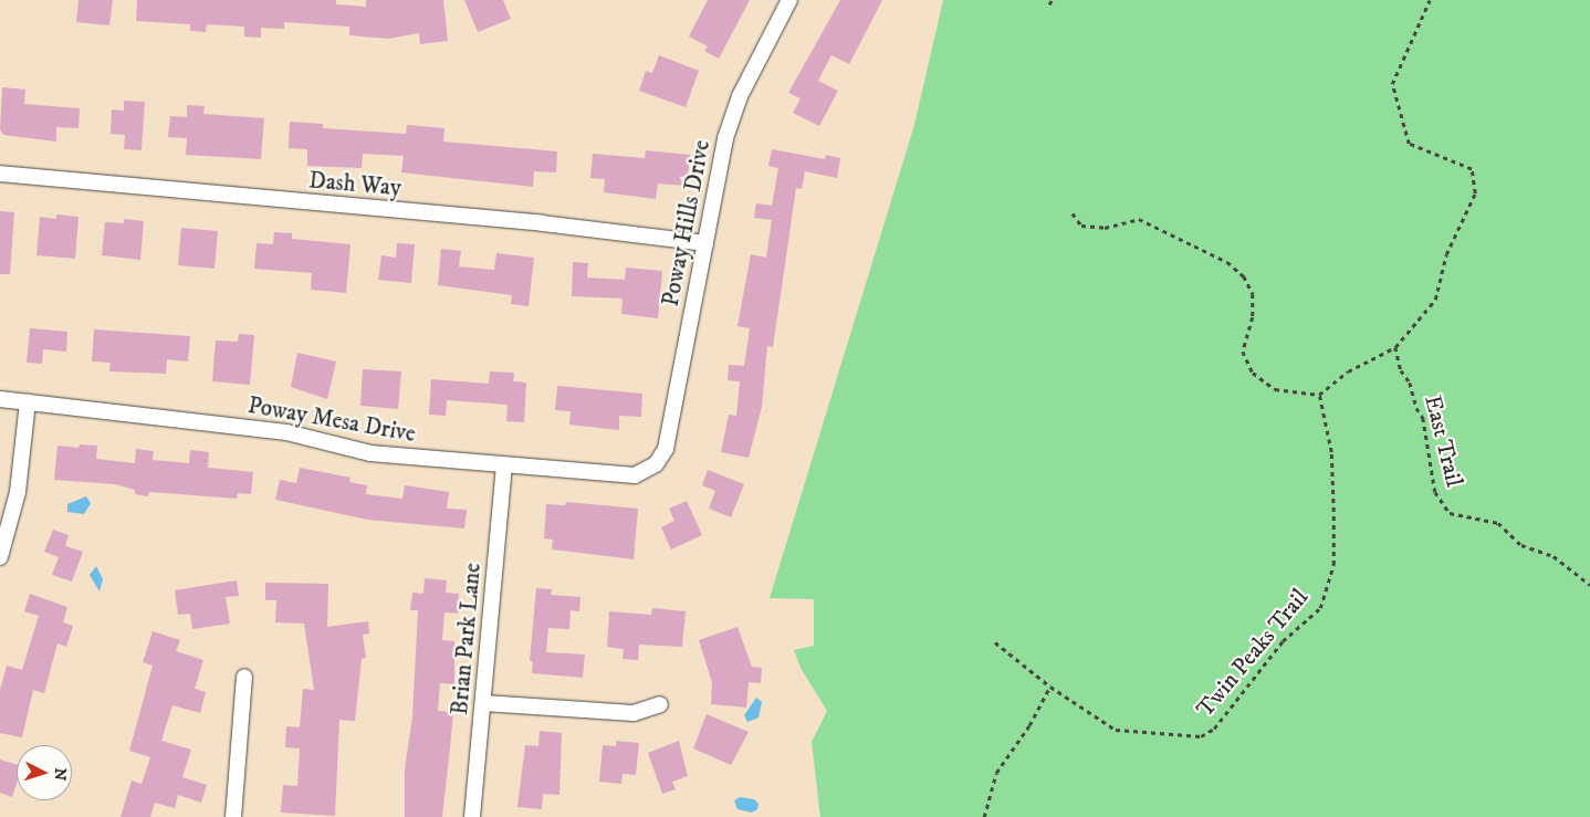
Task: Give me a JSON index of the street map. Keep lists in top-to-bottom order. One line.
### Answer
{"streets":{"street":["Dash Way","Poway Hills Drive","Poway Mesa Drive","Brian Park Lane"],"path":["East Trail","Twin Peaks Trail"]},"crossings":[["Dash Way","Poway Hills Drive"],["Poway Hills Drive","Poway Mesa Drive"],["Poway Mesa Drive","Brian Park Lane"]],"north":"right"}
